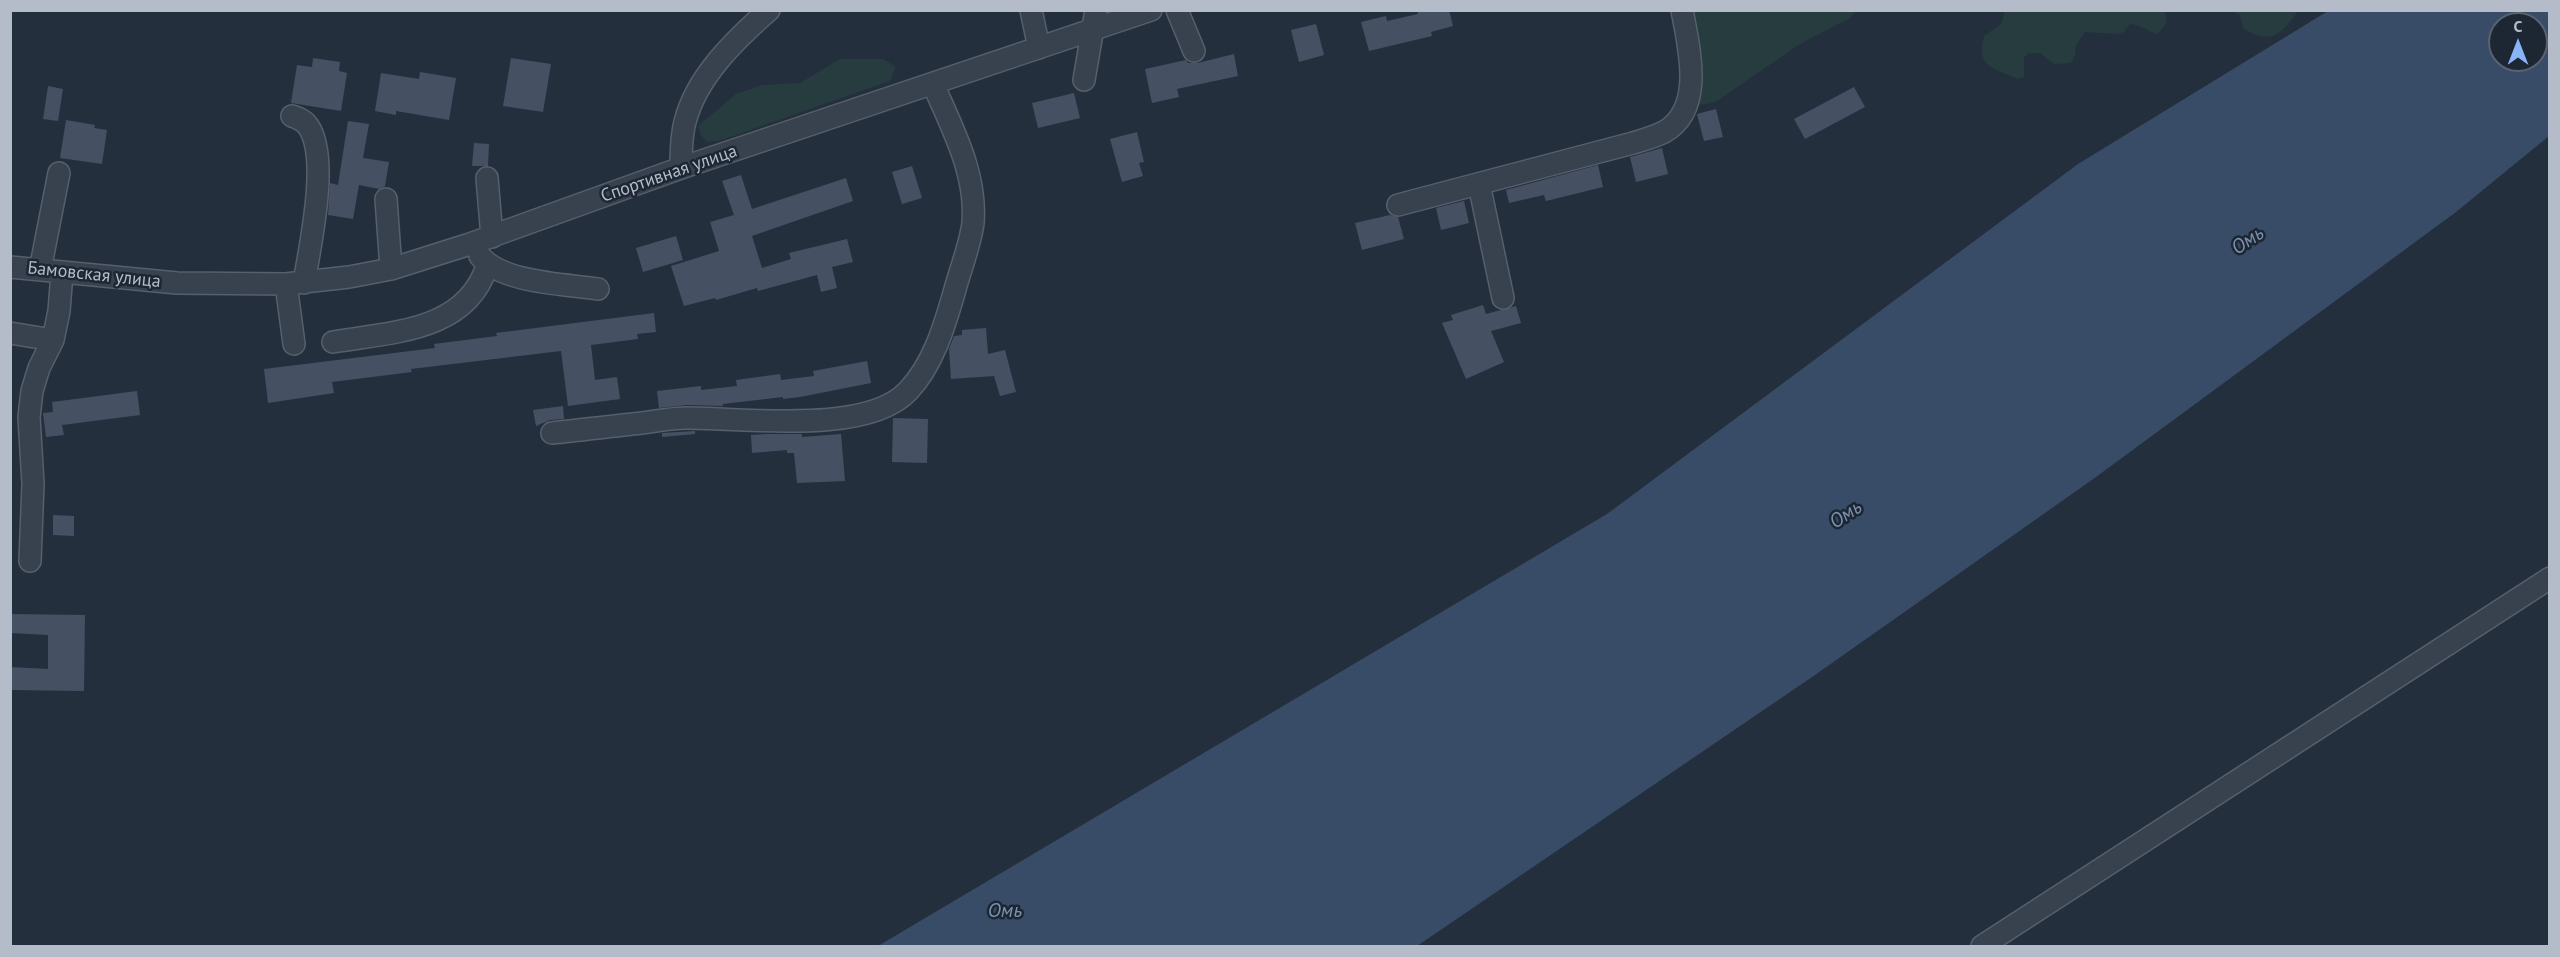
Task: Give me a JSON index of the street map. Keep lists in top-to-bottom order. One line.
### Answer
{"streets":{"street":["Спортивная улица","Бамовская улица"]},"crossings":[["Спортивная улица","Бамовская улица"]],"water":["Омь"],"north":"top"}
